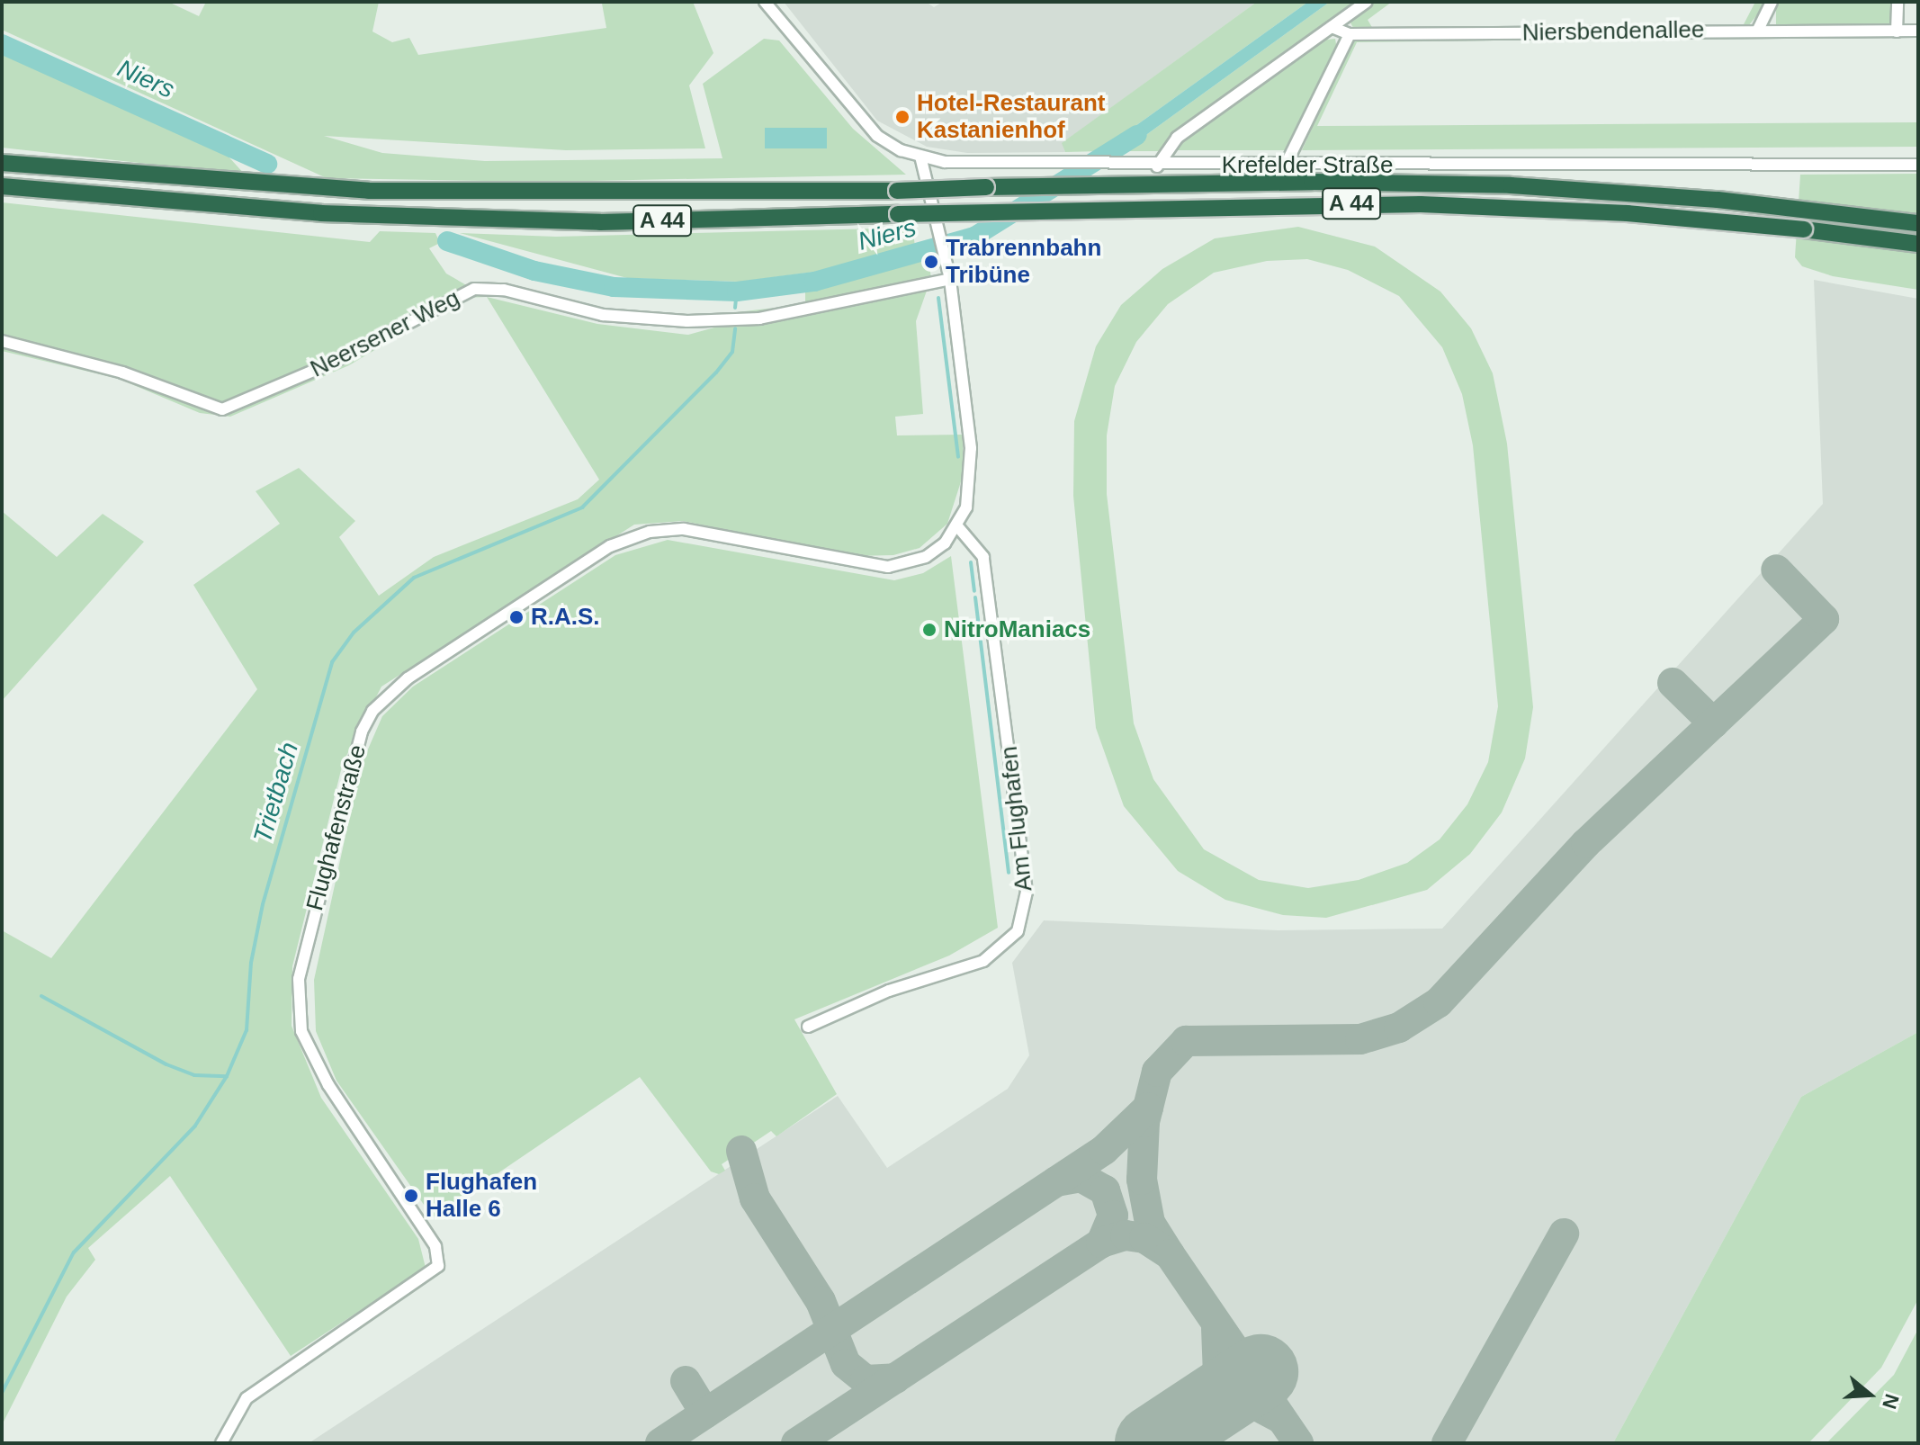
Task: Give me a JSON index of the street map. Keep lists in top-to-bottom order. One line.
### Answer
{"streets":{"highway":["A 44"],"street":["Niersbendenallee","Krefelder Straße","Neersener Weg","Am Flughafen","Flughafenstraße"]},"crossings":[["Am Flughafen","Flughafenstraße"]],"water":["Niers","Trietbach"],"places":["Hotel-Restaurant Kastanienhof","Trabrennbahn Tribüne","R.A.S.","NitroManiacs","Flughafen Halle 6"],"north":"right"}
